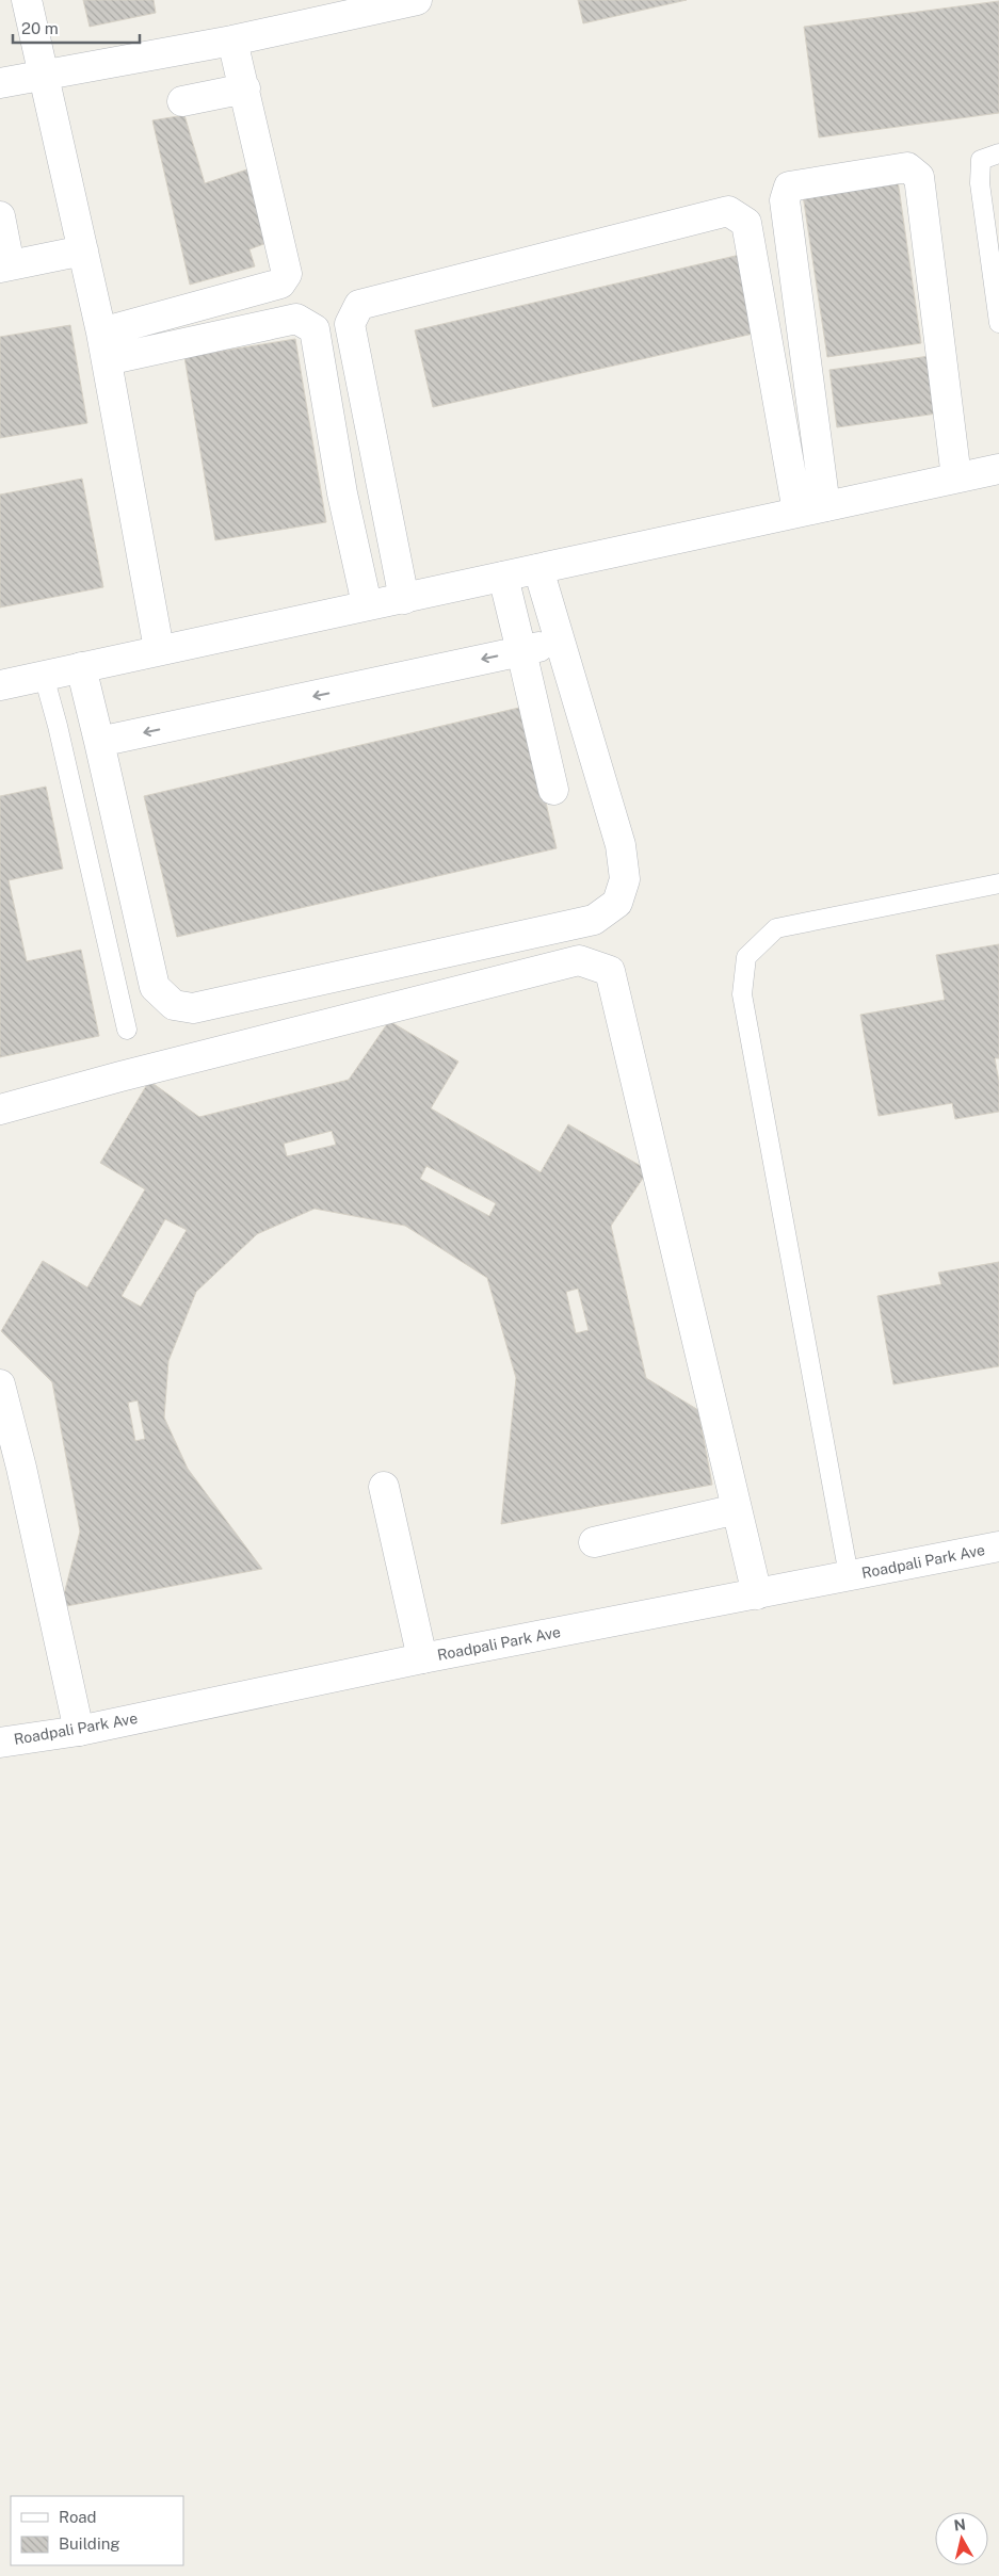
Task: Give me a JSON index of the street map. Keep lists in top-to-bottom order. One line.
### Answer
{"streets":{"street":["Roadpali Park Ave"]},"legend":["Road","Building"],"scale_bar":"20 m","north":"top"}
